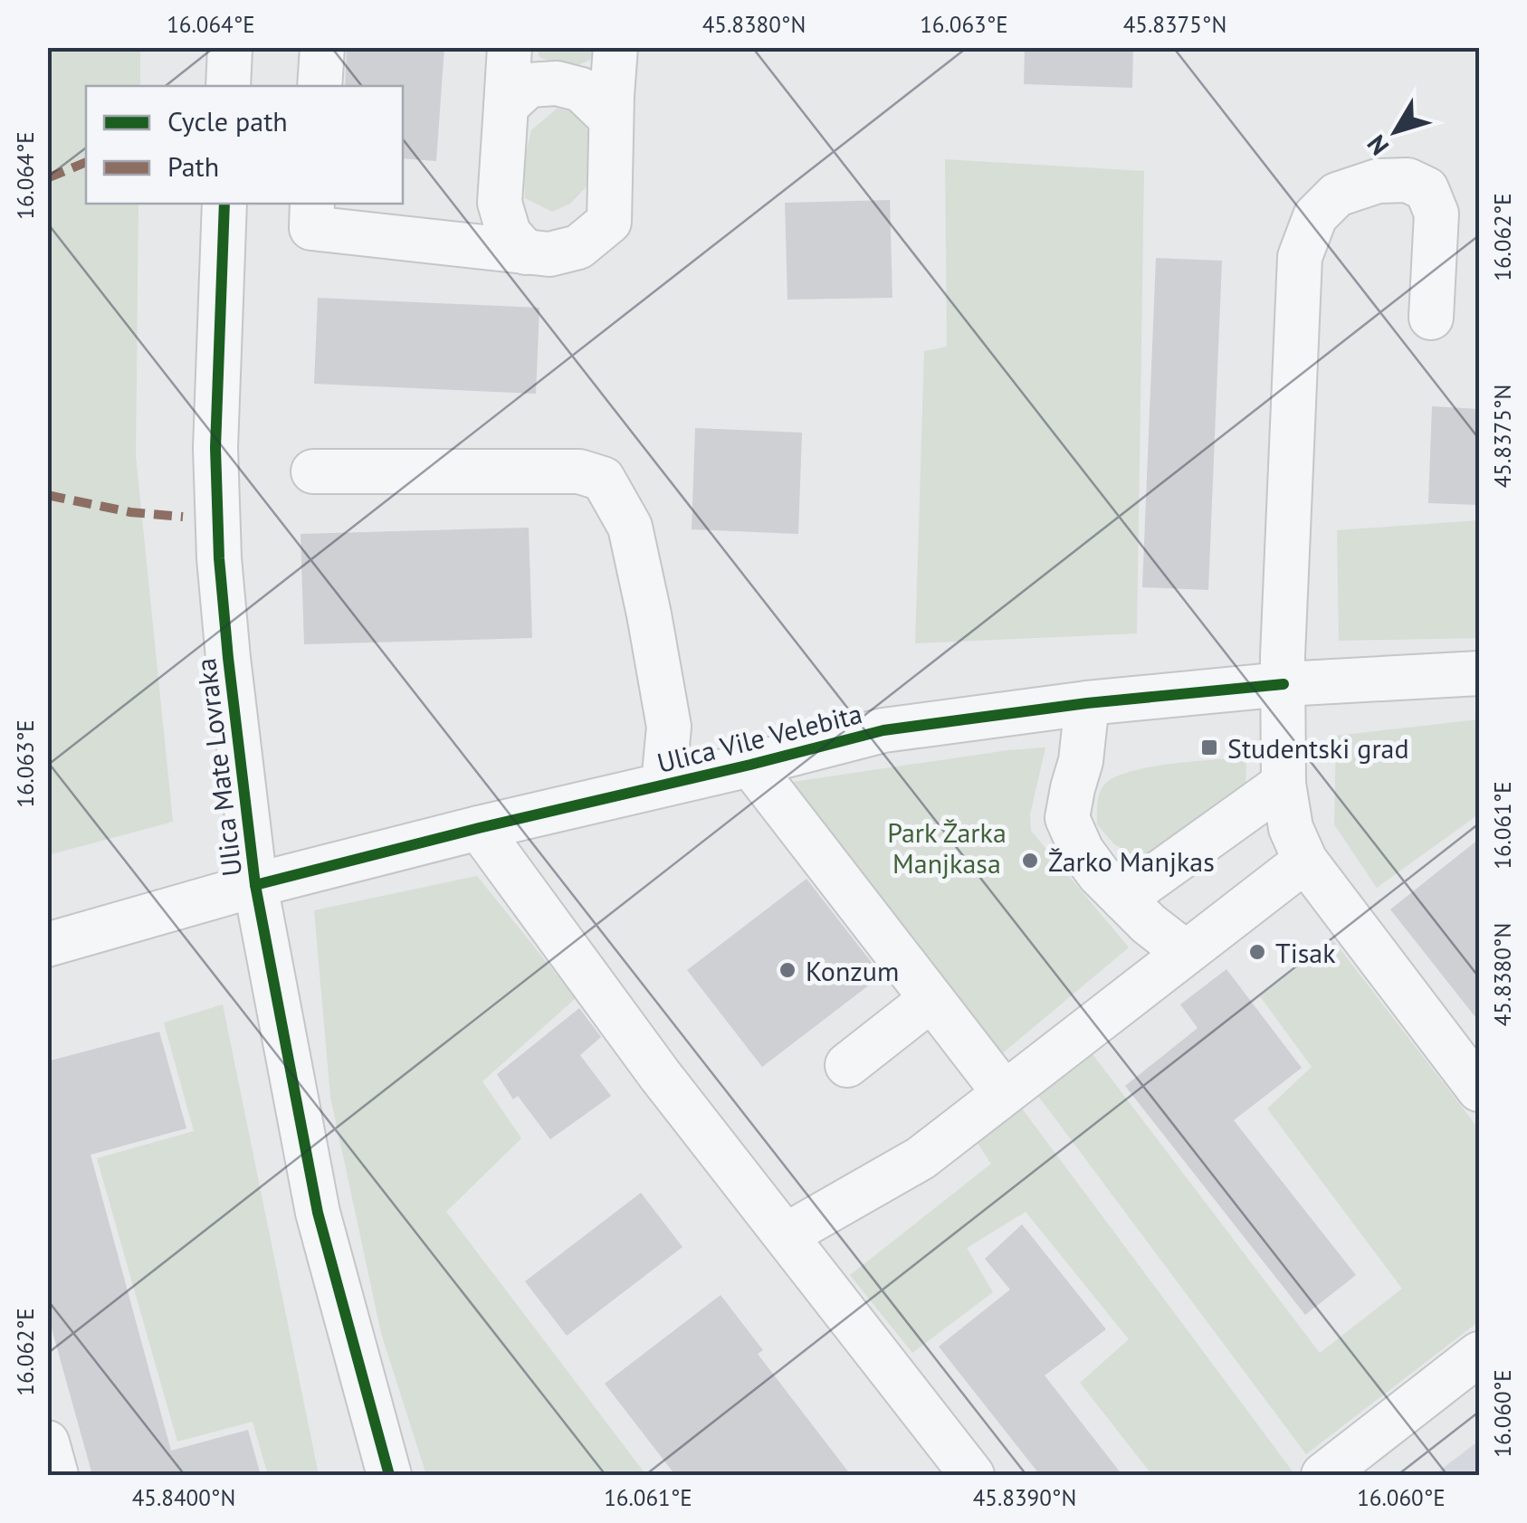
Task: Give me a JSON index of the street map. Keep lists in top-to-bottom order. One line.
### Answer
{"streets":{"street":["Ulica Vile Velebita","Ulica Mate Lovraka"]},"crossings":[["Ulica Vile Velebita","Ulica Mate Lovraka"]],"parks":["Park Žarka Manjkasa"],"places":{"transit":["Studentski grad"],"other":["Žarko Manjkas","Tisak","Konzum"]},"legend":["Cycle path","Path"],"north":"bottom left","coordinates":["16.064°E","45.8380°N","16.063°E","45.8375°N","16.062°E","16.061°E","16.060°E","45.8400°N","45.8390°N"]}
